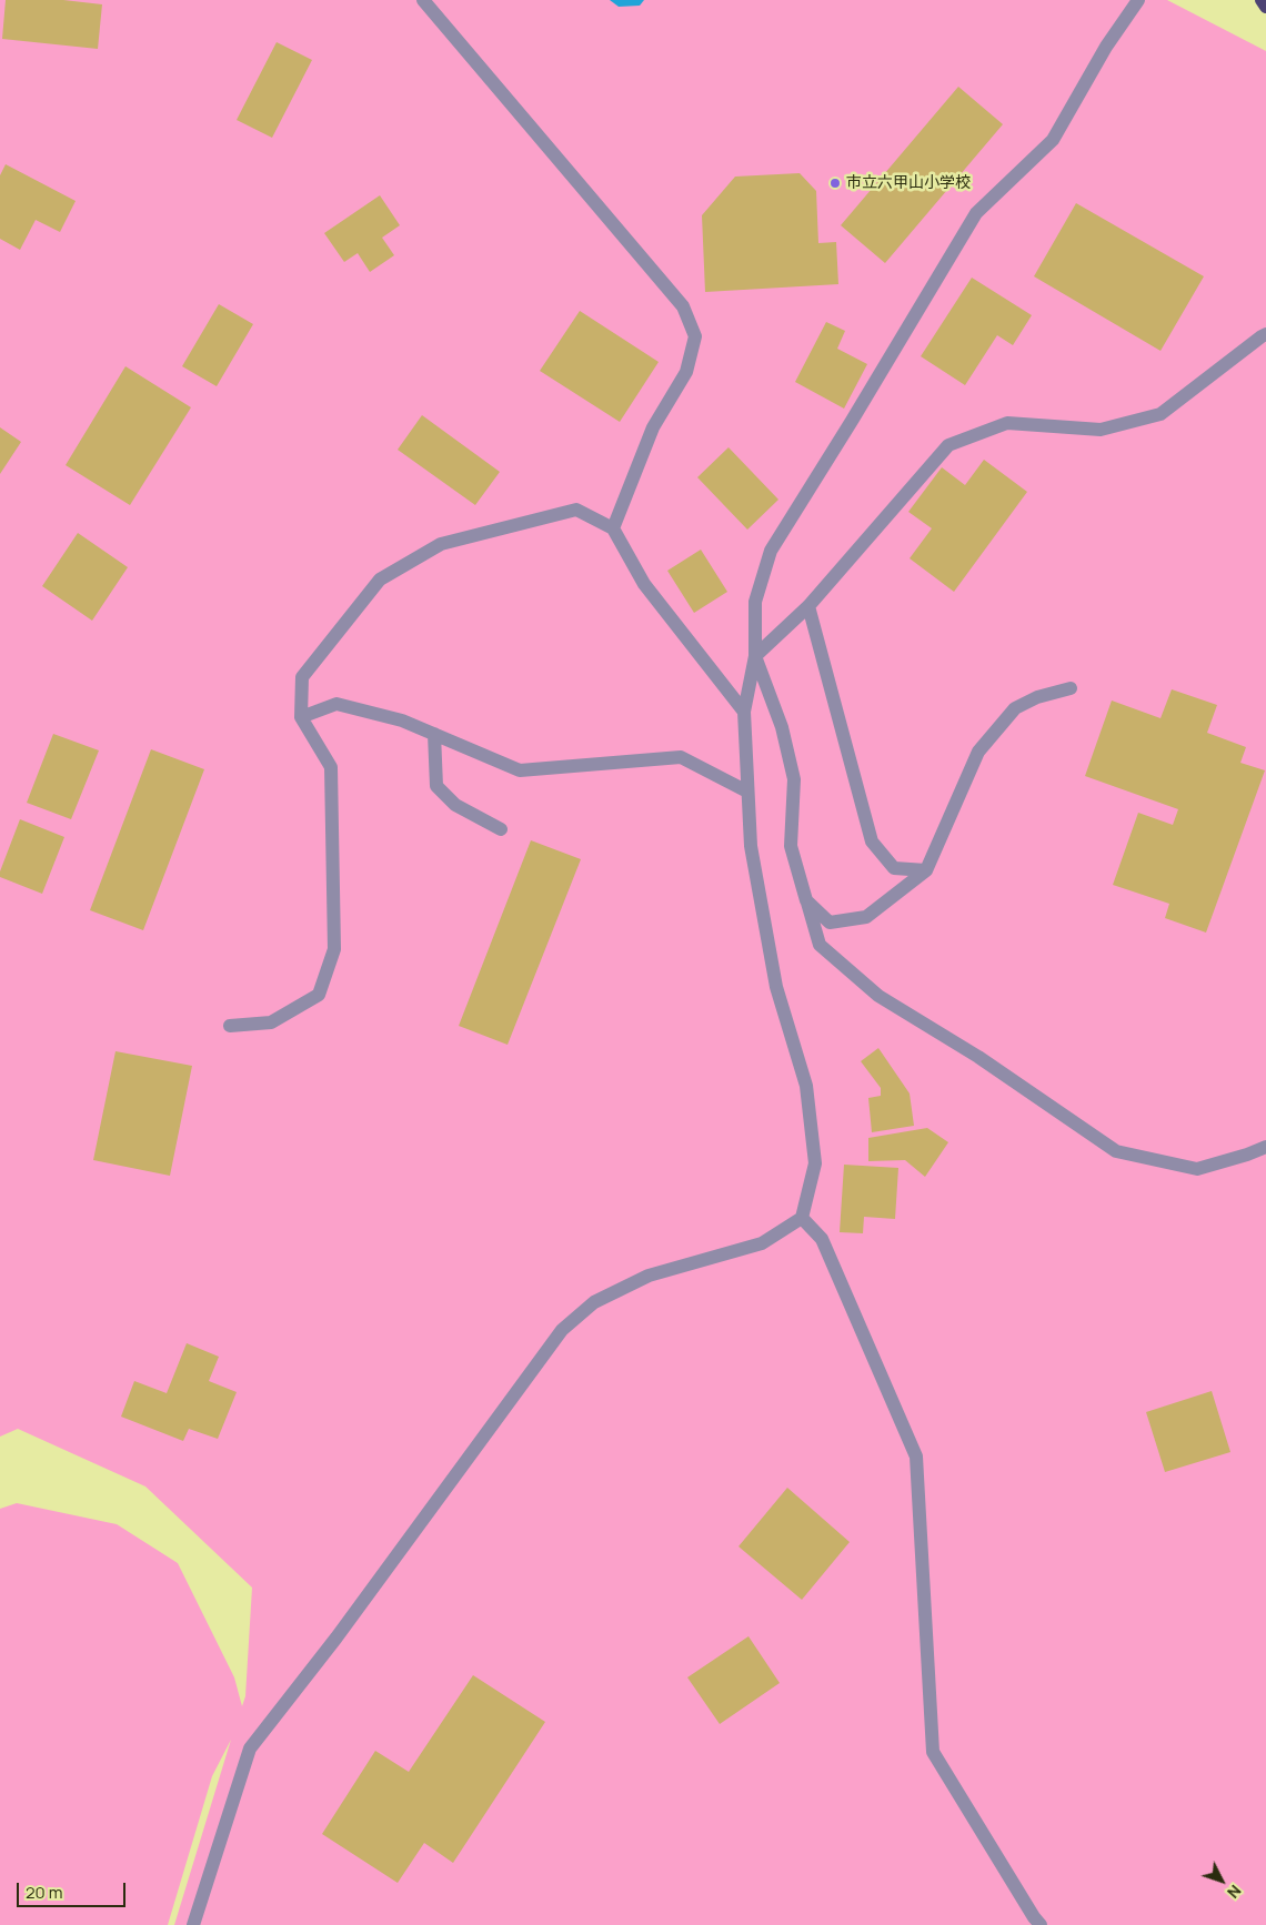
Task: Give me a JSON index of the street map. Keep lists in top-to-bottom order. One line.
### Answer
{"places":["市立六甲山小学校"],"scale_bar":"20 m","north":"bottom right"}
